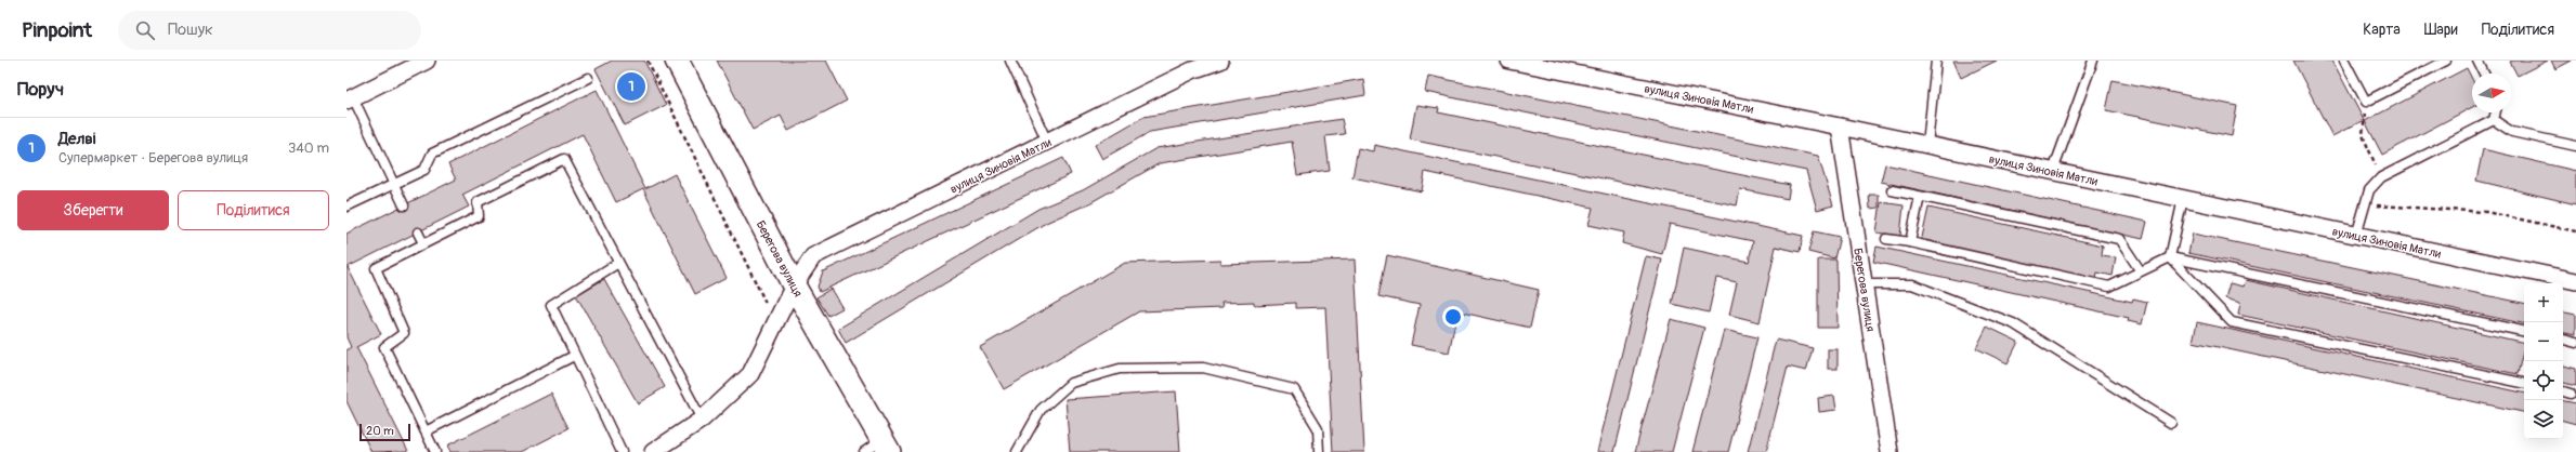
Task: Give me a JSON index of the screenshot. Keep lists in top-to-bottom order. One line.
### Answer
{"streets":{"street":["вулиця Зиновія Матли","Берегова вулиця"]},"crossings":[["вулиця Зиновія Матли","Берегова вулиця"]],"scale_bar":"20 m","north":"right","page":{"header":"Pinpoint","search":"Пошук","nav":["Карта","Шари","Поділитися"],"heading":"Поруч","pins":"1","list":[{"mark":"1","name":"Делві","note":"Супермаркет · Берегова вулиця","value":"340 m"}],"buttons":["Зберегти","Поділитися"],"map_buttons":["+","−"],"scale":"20 m"}}
